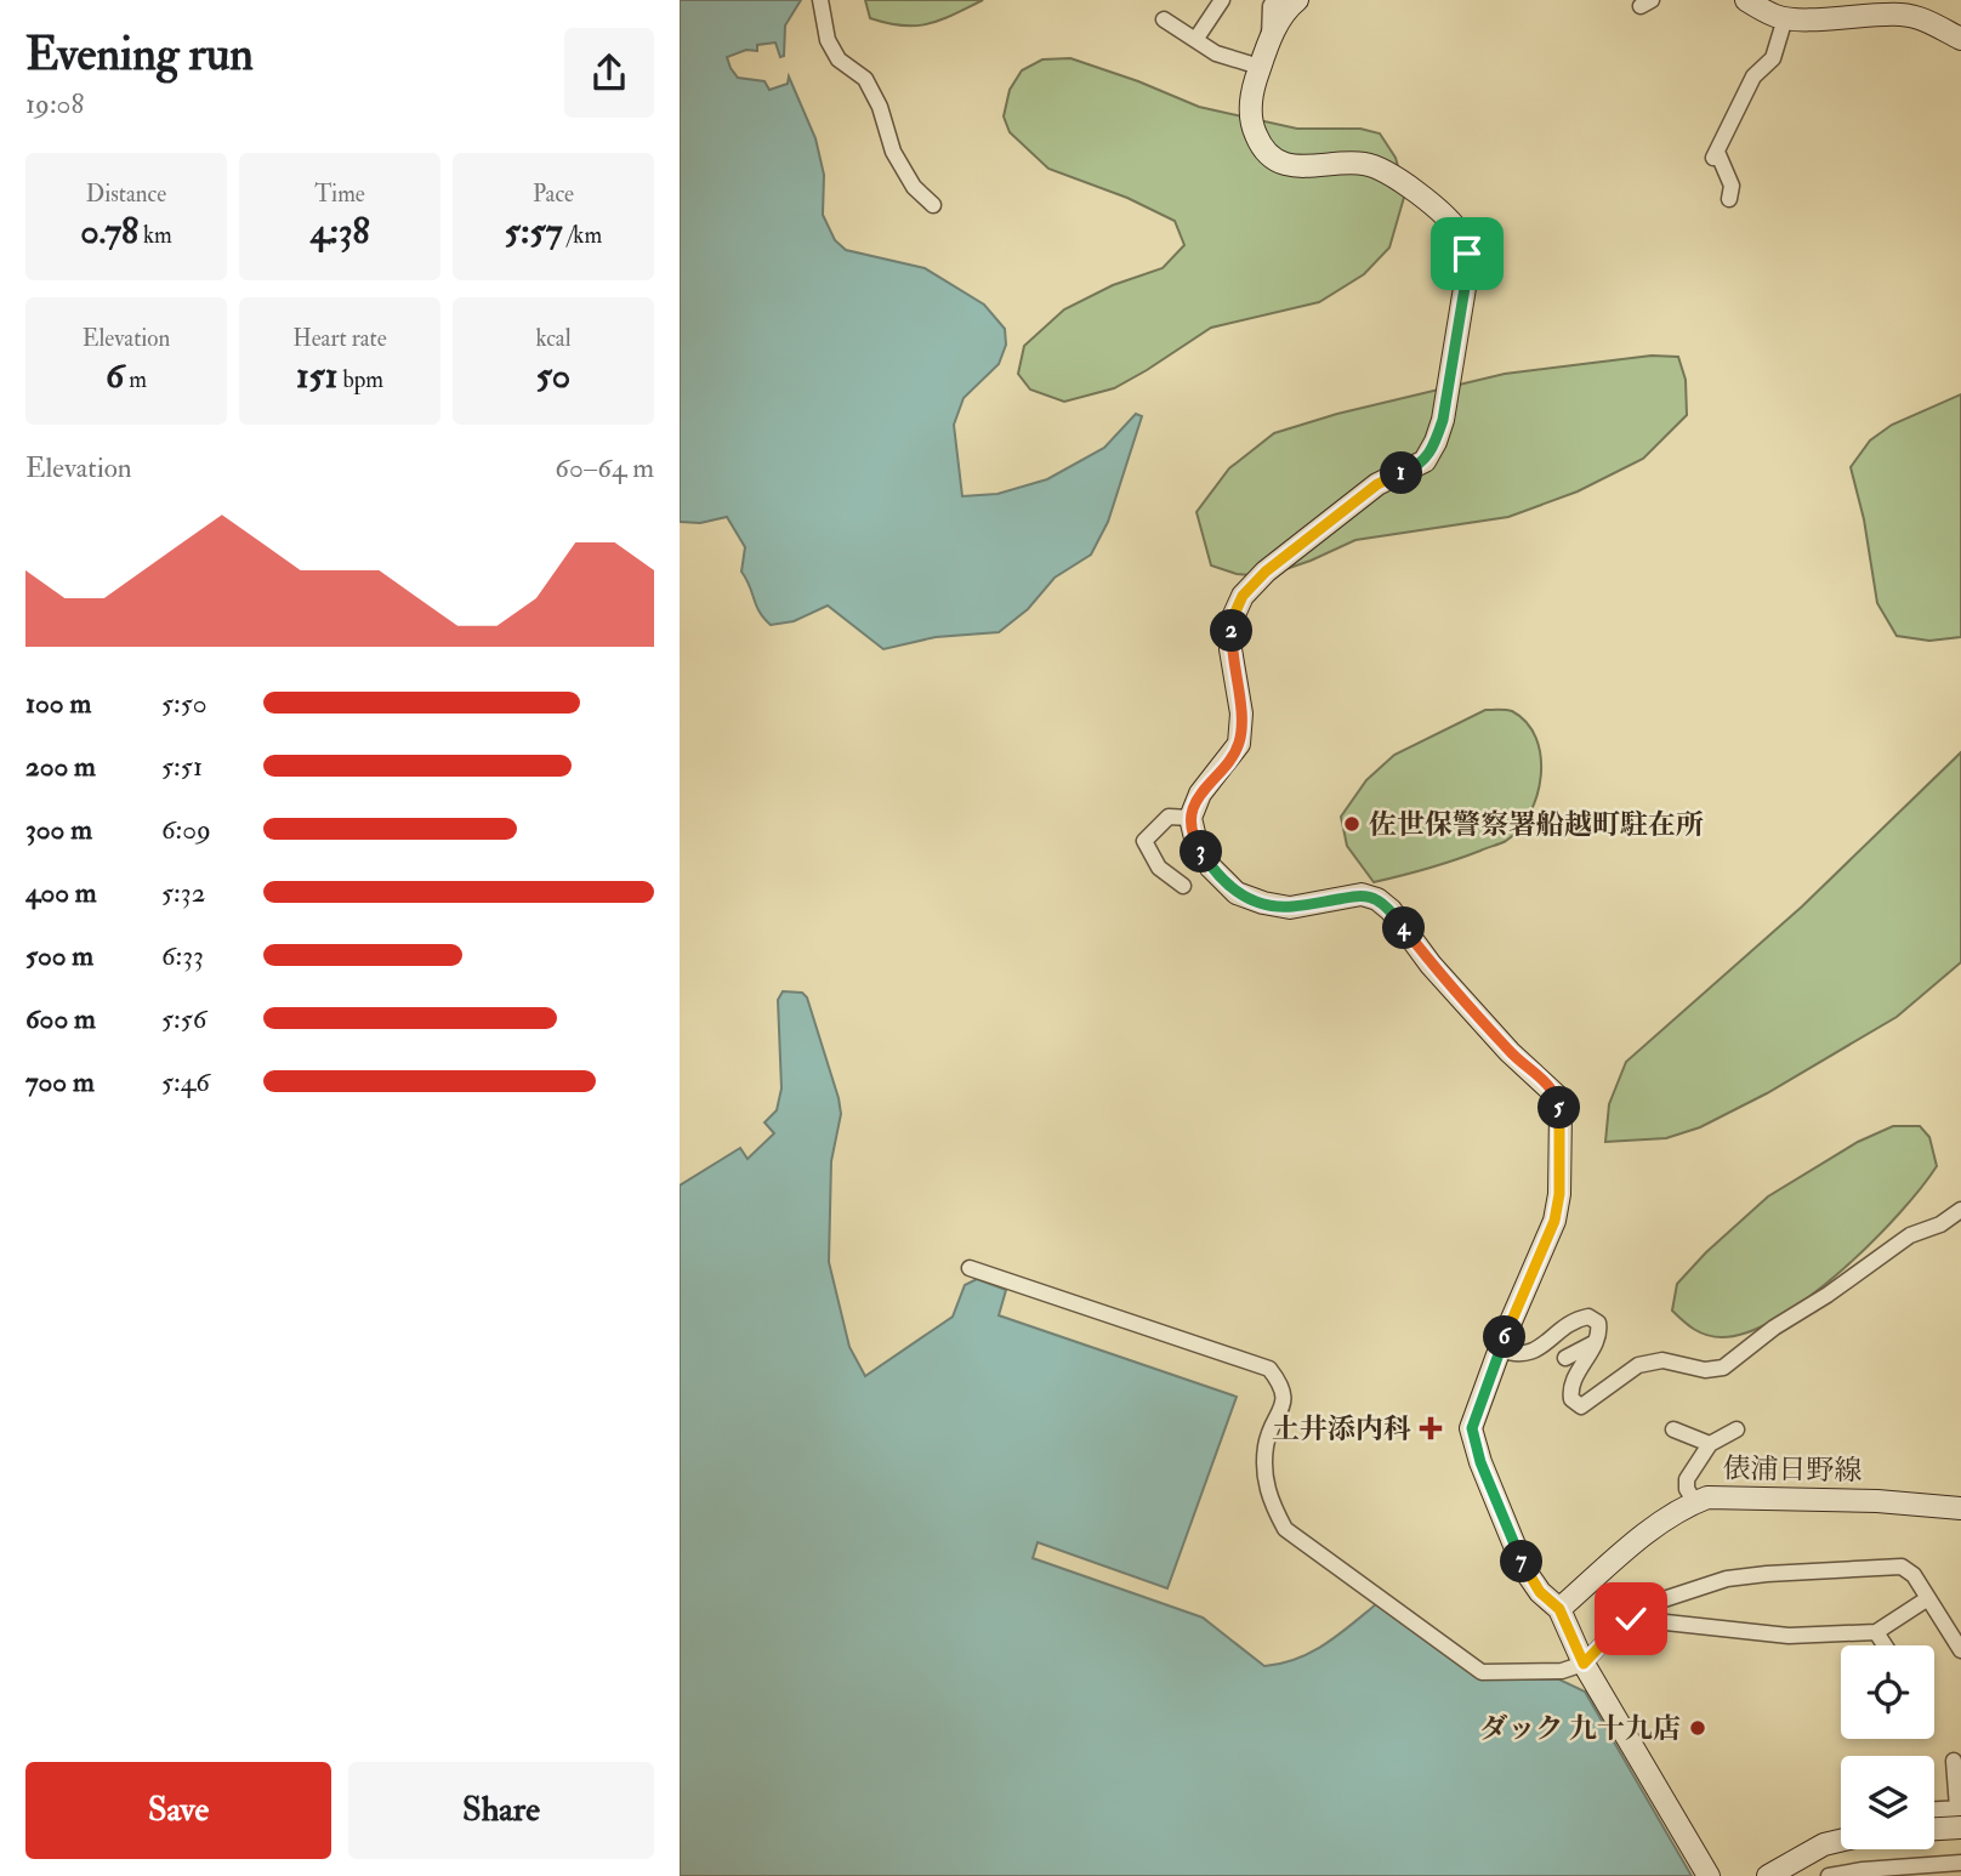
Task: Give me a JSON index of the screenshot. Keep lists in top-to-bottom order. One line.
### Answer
{"streets":{"street":["俵浦日野線"]},"places":{"other":["佐世保警察署船越町駐在所","ダック 九十九店"],"health":["土井添内科"]},"page":{"heading":["Evening run","19:08"],"stats":[["Distance","0.78 km"],["Time","4:38"],["Pace","5:57 /km"],["Elevation","6 m"],["Heart rate","151 bpm"],["kcal","50"]],"chart":["Elevation","60–64 m"],"pins":["1","2","3","4","5","6","7"],"list":[{"name":"100 m","note":"5:50"},{"name":"200 m","note":"5:51"},{"name":"300 m","note":"6:09"},{"name":"400 m","note":"5:32"},{"name":"500 m","note":"6:33"},{"name":"600 m","note":"5:56"},{"name":"700 m","note":"5:46"}],"buttons":["Save","Share"]}}
